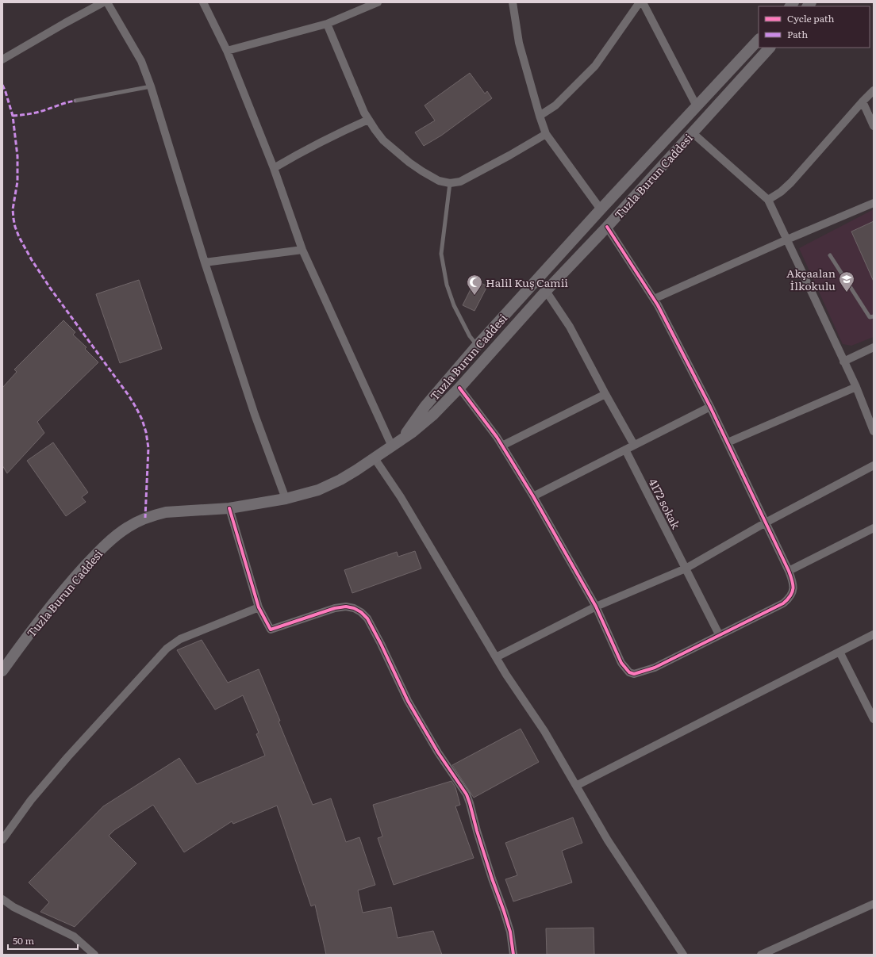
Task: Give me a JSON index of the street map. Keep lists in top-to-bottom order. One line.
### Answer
{"streets":{"main road":["Tuzla Burun Caddesi"],"street":["4172 sokak"]},"places":{"school or university":["Akçaalan İlkokulu"],"mosque":["Halil Kuş Camii"]},"legend":["Cycle path","Path"],"scale_bar":"50 m"}
